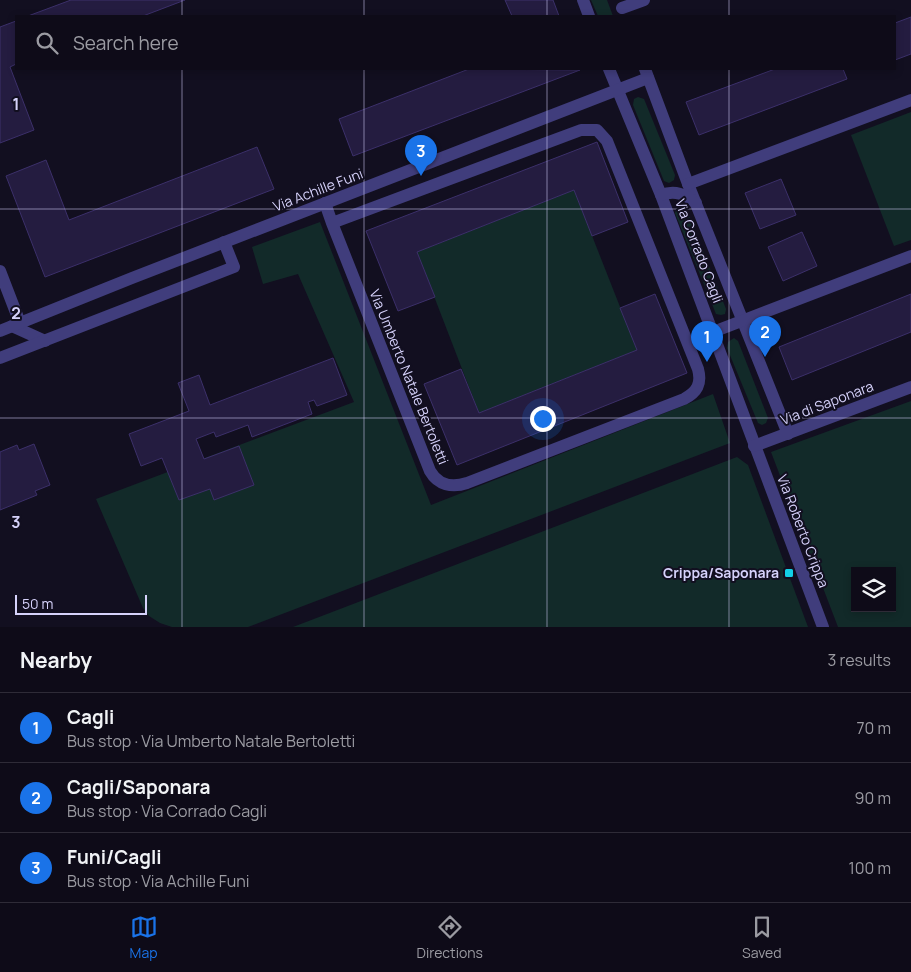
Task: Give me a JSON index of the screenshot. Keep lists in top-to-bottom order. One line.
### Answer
{"streets":{"street":["Via Achille Funi","Via Corrado Cagli","Via Umberto Natale Bertoletti","Via di Saponara","Via Roberto Crippa"]},"crossings":[["Via Achille Funi","Via Corrado Cagli"],["Via Achille Funi","Via Umberto Natale Bertoletti"],["Via Corrado Cagli","Via di Saponara"],["Via Corrado Cagli","Via Roberto Crippa"],["Via di Saponara","Via Roberto Crippa"]],"places":{"transit":["Crippa/Saponara"]},"scale_bar":"50 m","page":{"search":"Search here","pins":["3","2","1"],"scale":"50 m","heading":["Nearby","3 results"],"list":[{"mark":"1","name":"Cagli","note":"Bus stop · Via Umberto Natale Bertoletti","value":"70 m"},{"mark":"2","name":"Cagli/Saponara","note":"Bus stop · Via Corrado Cagli","value":"90 m"},{"mark":"3","name":"Funi/Cagli","note":"Bus stop · Via Achille Funi","value":"100 m"}],"nav":["Map","Directions","Saved"]},"grid":{"rows":["1","2","3"]}}
